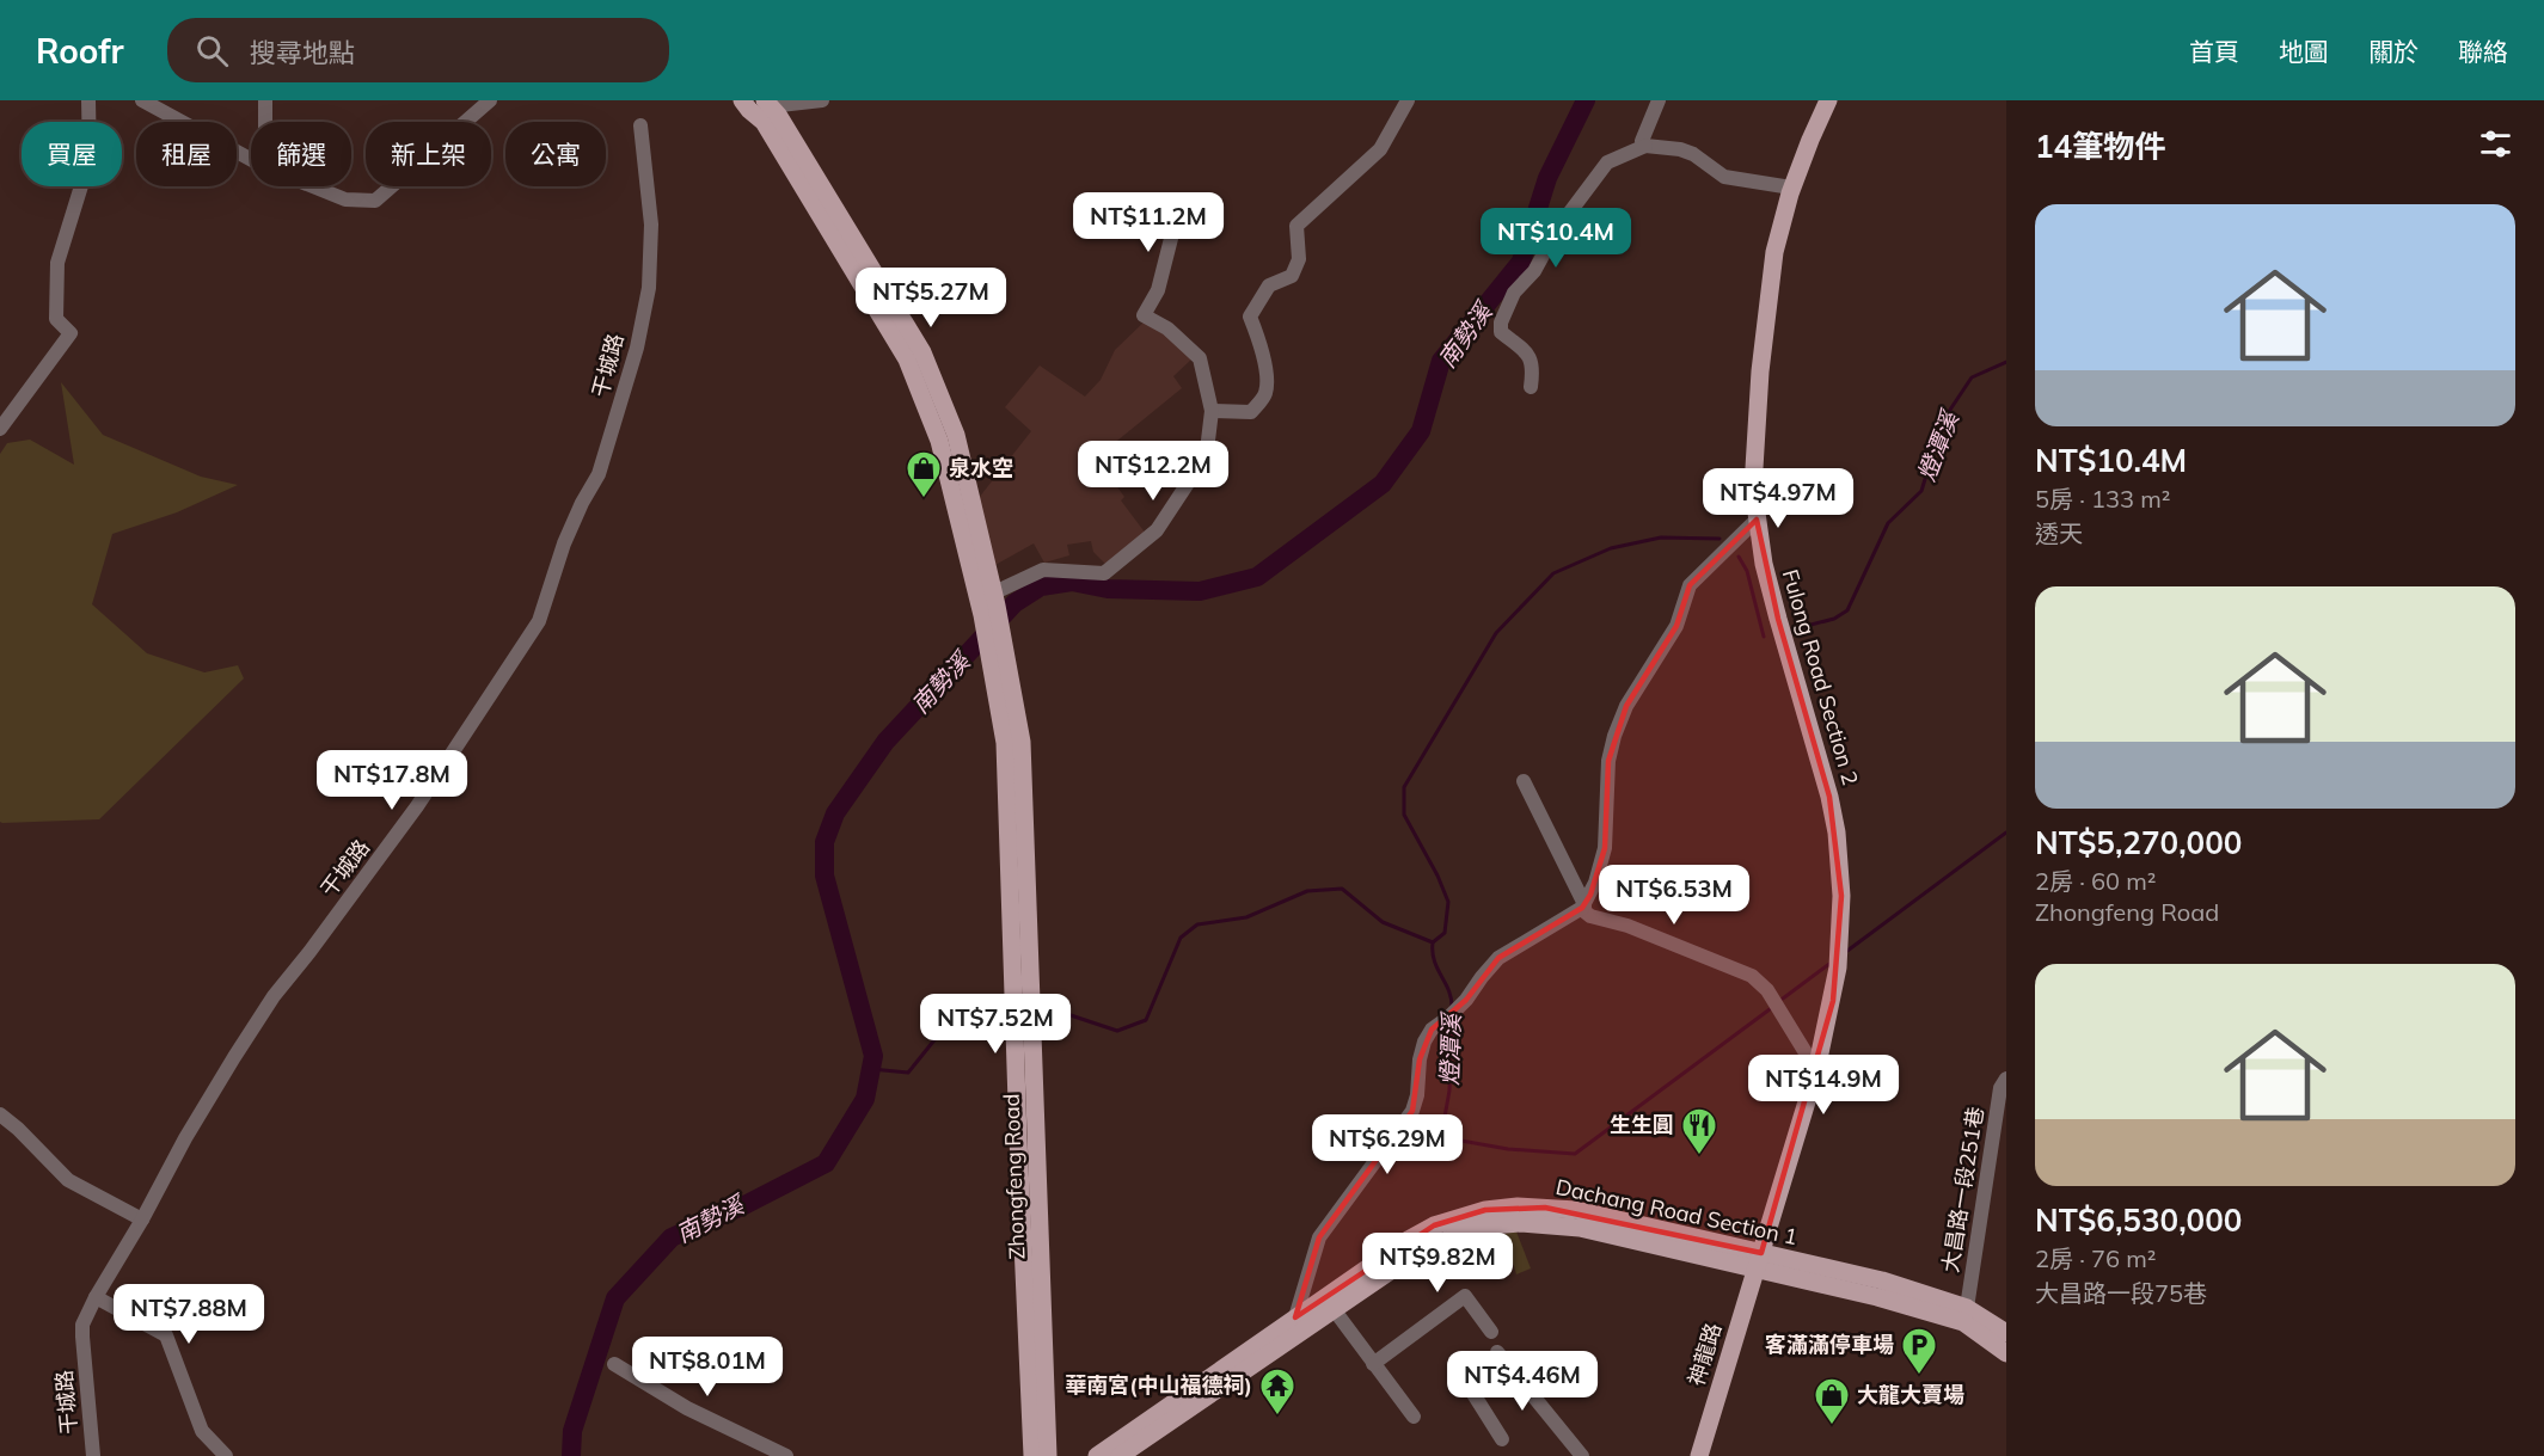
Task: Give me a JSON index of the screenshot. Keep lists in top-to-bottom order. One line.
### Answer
{"streets":{"main road":["Fulong Road Section 2","Zhongfeng Road","Dachang Road Section 1","神龍路"],"street":["干城路","大昌路一段251巷"]},"crossings":[["Fulong Road Section 2","Dachang Road Section 1"],["Fulong Road Section 2","神龍路"],["大昌路一段251巷","Dachang Road Section 1"],["Dachang Road Section 1","神龍路"]],"water":["南勢溪","燈潭溪"],"places":{"shop":["泉水空","大龍大賣場"],"restaurant":["生生圓"],"parking":["客滿滿停車場"],"temple":["華南宮(中山福德祠)"]},"page":{"header":"Roofr","search":"搜尋地點","nav":["首頁","地圖","關於","聯絡"],"heading":"14筆物件","chip":["買屋","租屋","篩選","新上架","公寓"],"list":[{"name":"NT$10.4M","note":"5房 · 133 m² · 透天"},{"name":"NT$5,270,000","note":"2房 · 60 m² · Zhongfeng Road"},{"name":"NT$6,530,000","note":"2房 · 76 m² · 大昌路一段75巷"}],"price":["NT$11.2M","NT$10.4M","NT$5.27M","NT$12.2M","NT$4.97M","NT$17.8M","NT$6.53M","NT$7.52M","NT$14.9M","NT$6.29M","NT$9.82M","NT$7.88M","NT$8.01M","NT$4.46M"]}}
